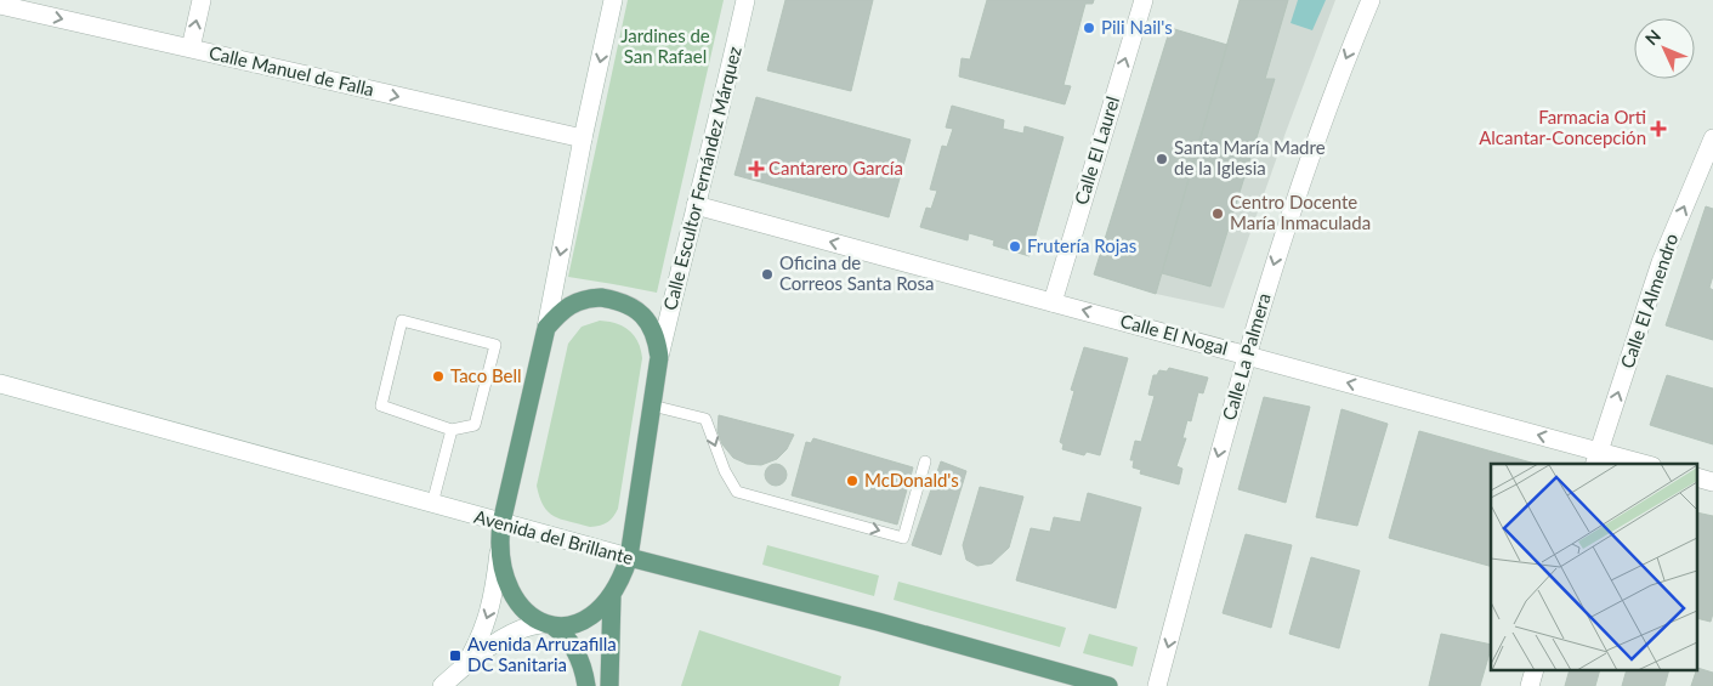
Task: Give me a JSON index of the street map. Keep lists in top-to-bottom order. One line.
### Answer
{"streets":{"main road":["Avenida del Brillante"],"street":["Calle Manuel de Falla","Calle El Laurel","Calle Escultor Fernández Márquez","Calle El Almendro","Calle El Nogal","Calle La Palmera"]},"crossings":[["Calle El Laurel","Calle El Nogal"],["Calle Escultor Fernández Márquez","Calle El Nogal"],["Calle El Almendro","Calle El Nogal"],["Calle El Nogal","Calle La Palmera"]],"one_way":["Calle Manuel de Falla","Calle El Laurel","Calle El Almendro","Calle El Nogal","Calle La Palmera"],"parks":["Jardines de San Rafael"],"places":{"other":["Pili Nail's","Santa María Madre de la Iglesia","Centro Docente María Inmaculada","Frutería Rojas","Oficina de Correos Santa Rosa","Taco Bell","McDonald's"],"health":["Farmacia Orti Alcantar-Concepción","Cantarero García"],"transit":["Avenida Arruzafilla DC Sanitaria"]},"north":"top left"}
